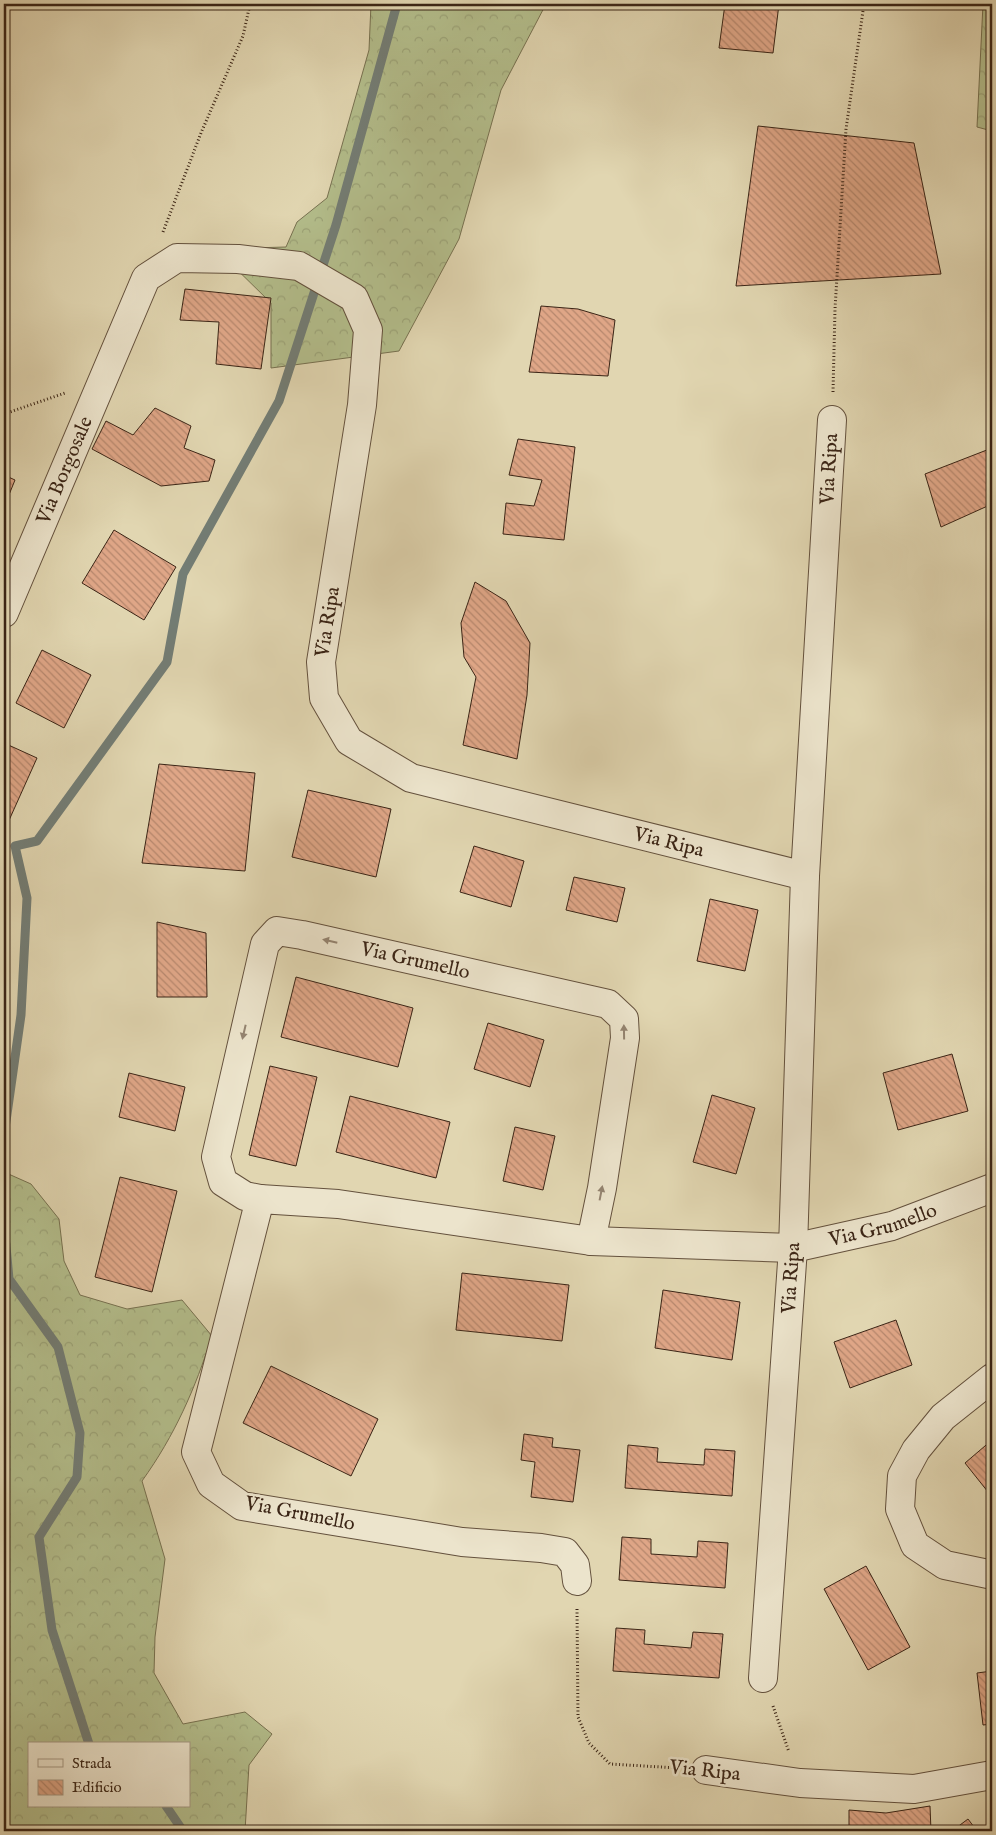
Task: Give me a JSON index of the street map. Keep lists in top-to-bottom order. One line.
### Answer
{"streets":{"street":["Via Ripa","Via Borgosale","Via Grumello"]},"crossings":[["Via Ripa","Via Borgosale"],["Via Ripa","Via Grumello"]],"legend":["Strada","Edificio"]}
